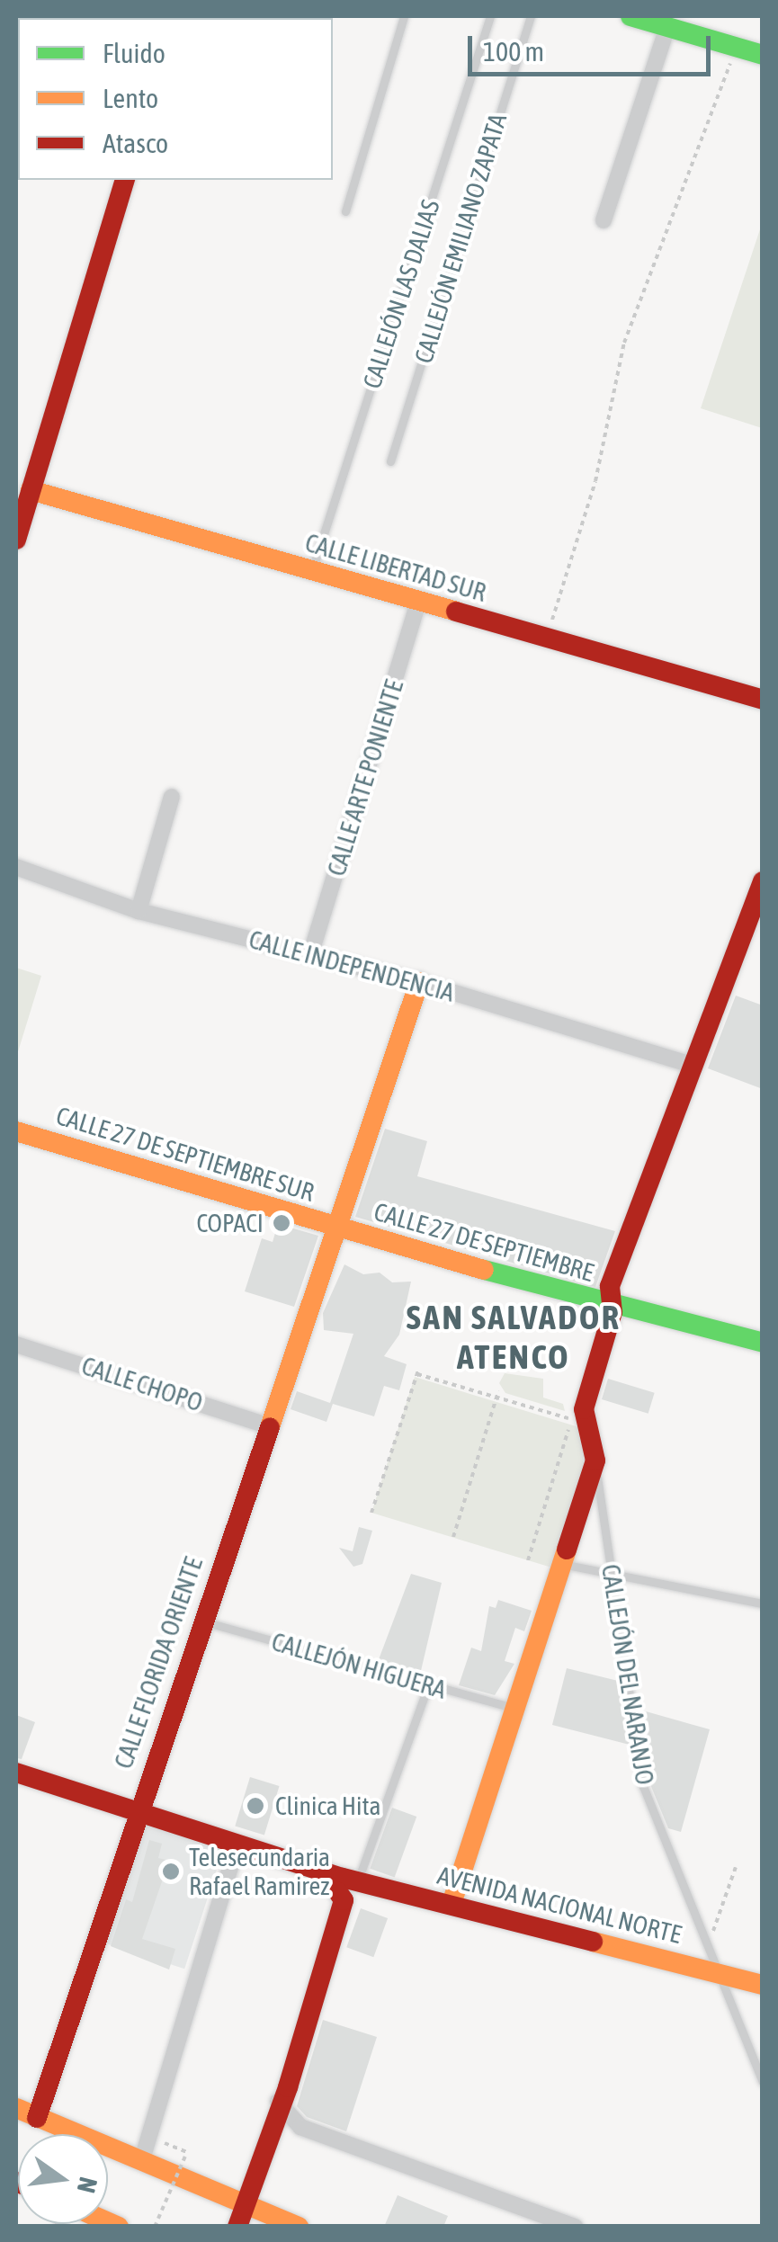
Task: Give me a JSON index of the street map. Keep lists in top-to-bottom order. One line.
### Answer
{"streets":{"main road":["CALLE LIBERTAD SUR","CALLE 27 DE SEPTIEMBRE SUR","CALLE 27 DE SEPTIEMBRE","CALLE FLORIDA ORIENTE","AVENIDA NACIONAL NORTE"],"street":["CALLE ARTE PONIENTE","CALLE INDEPENDENCIA","CALLE CHOPO"],"lane":["CALLEJÓN EMILIANO ZAPATA","CALLEJÓN LAS DALIAS","CALLEJÓN HIGUERA","CALLEJÓN DEL NARANJO"]},"crossings":[["CALLEJÓN LAS DALIAS","CALLE LIBERTAD SUR"],["CALLE LIBERTAD SUR","CALLE ARTE PONIENTE"],["CALLE ARTE PONIENTE","CALLE INDEPENDENCIA"],["CALLE INDEPENDENCIA","CALLE FLORIDA ORIENTE"],["CALLE 27 DE SEPTIEMBRE SUR","CALLE 27 DE SEPTIEMBRE"],["CALLE 27 DE SEPTIEMBRE SUR","CALLE FLORIDA ORIENTE"],["CALLE 27 DE SEPTIEMBRE","CALLE FLORIDA ORIENTE"],["CALLE CHOPO","CALLE FLORIDA ORIENTE"],["CALLE FLORIDA ORIENTE","CALLEJÓN HIGUERA"],["CALLE FLORIDA ORIENTE","AVENIDA NACIONAL NORTE"],["CALLEJÓN DEL NARANJO","AVENIDA NACIONAL NORTE"]],"districts":["SAN SALVADOR ATENCO"],"places":["COPACI","Clinica Hita","Telesecundaria Rafael Ramirez"],"legend":["Fluido","Lento","Atasco"],"scale_bar":"100 m","north":"right"}
